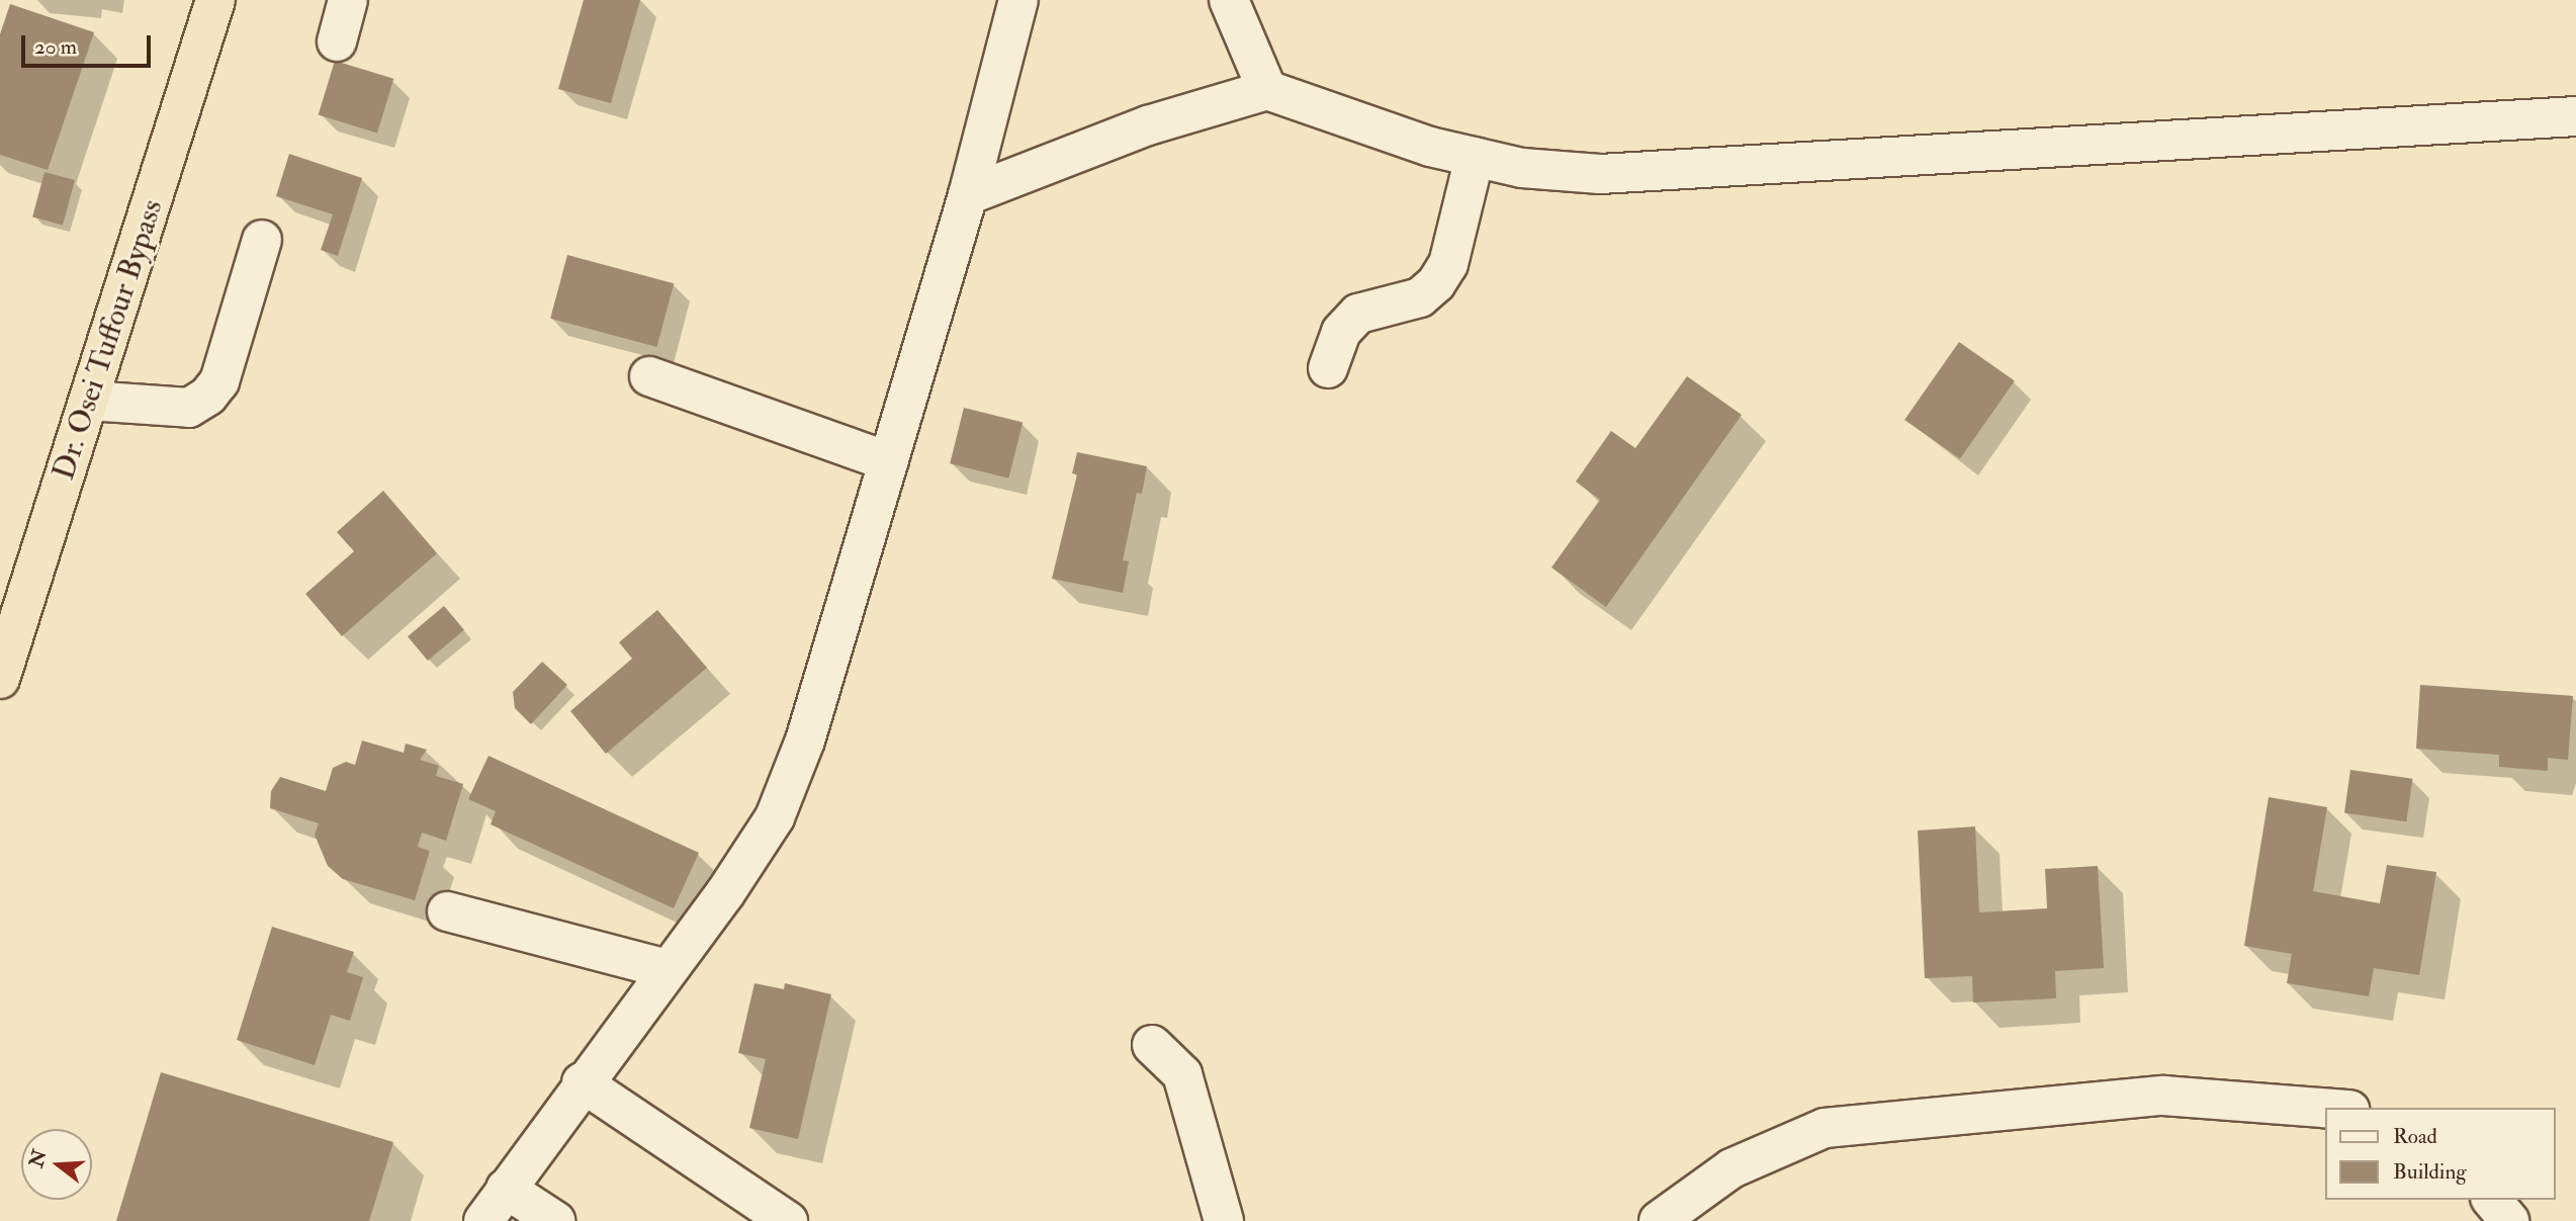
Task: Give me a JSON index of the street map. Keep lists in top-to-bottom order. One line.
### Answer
{"streets":{"highway":["Dr. Osei Tuffour Bypass"]},"legend":["Road","Building"],"scale_bar":"20 m","north":"left"}
